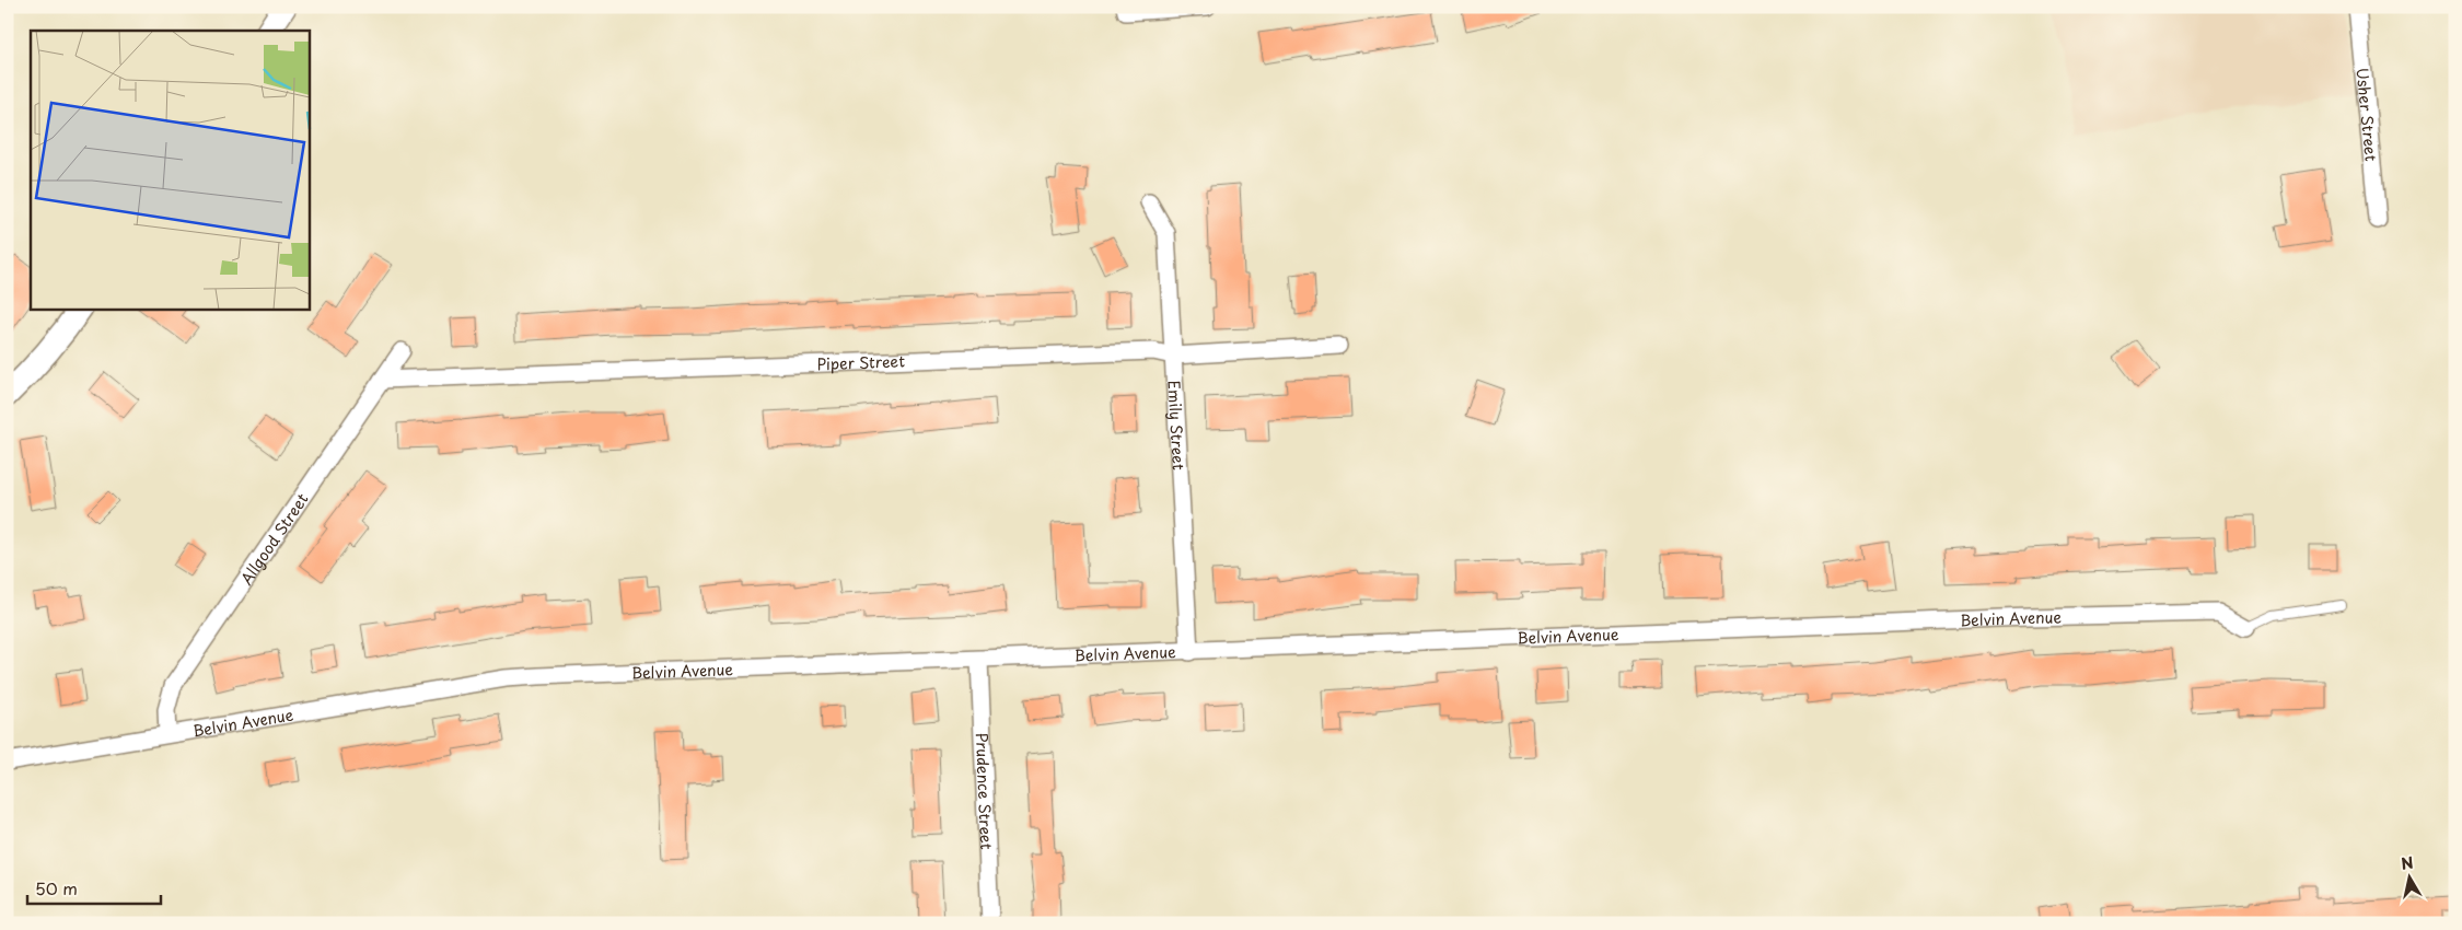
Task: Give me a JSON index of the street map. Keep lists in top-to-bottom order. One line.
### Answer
{"streets":{"street":["Usher Street","Piper Street","Emily Street","Allgood Street","Belvin Avenue","Prudence Street"]},"crossings":[["Piper Street","Emily Street"],["Piper Street","Allgood Street"],["Emily Street","Belvin Avenue"],["Allgood Street","Belvin Avenue"],["Belvin Avenue","Prudence Street"]],"scale_bar":"50 m","north":"top"}
